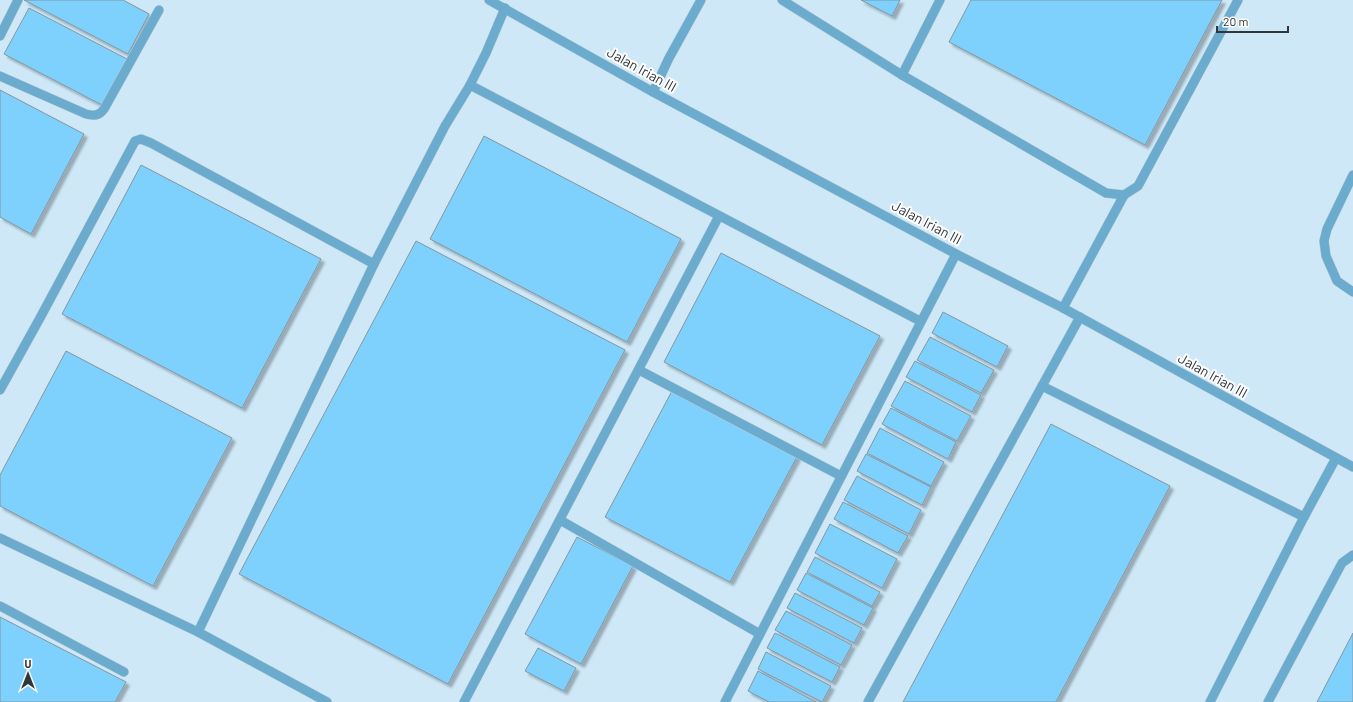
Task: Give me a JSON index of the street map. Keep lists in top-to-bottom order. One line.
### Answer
{"streets":{"lane":["Jalan Irian III"]},"scale_bar":"20 m","north":"top"}
